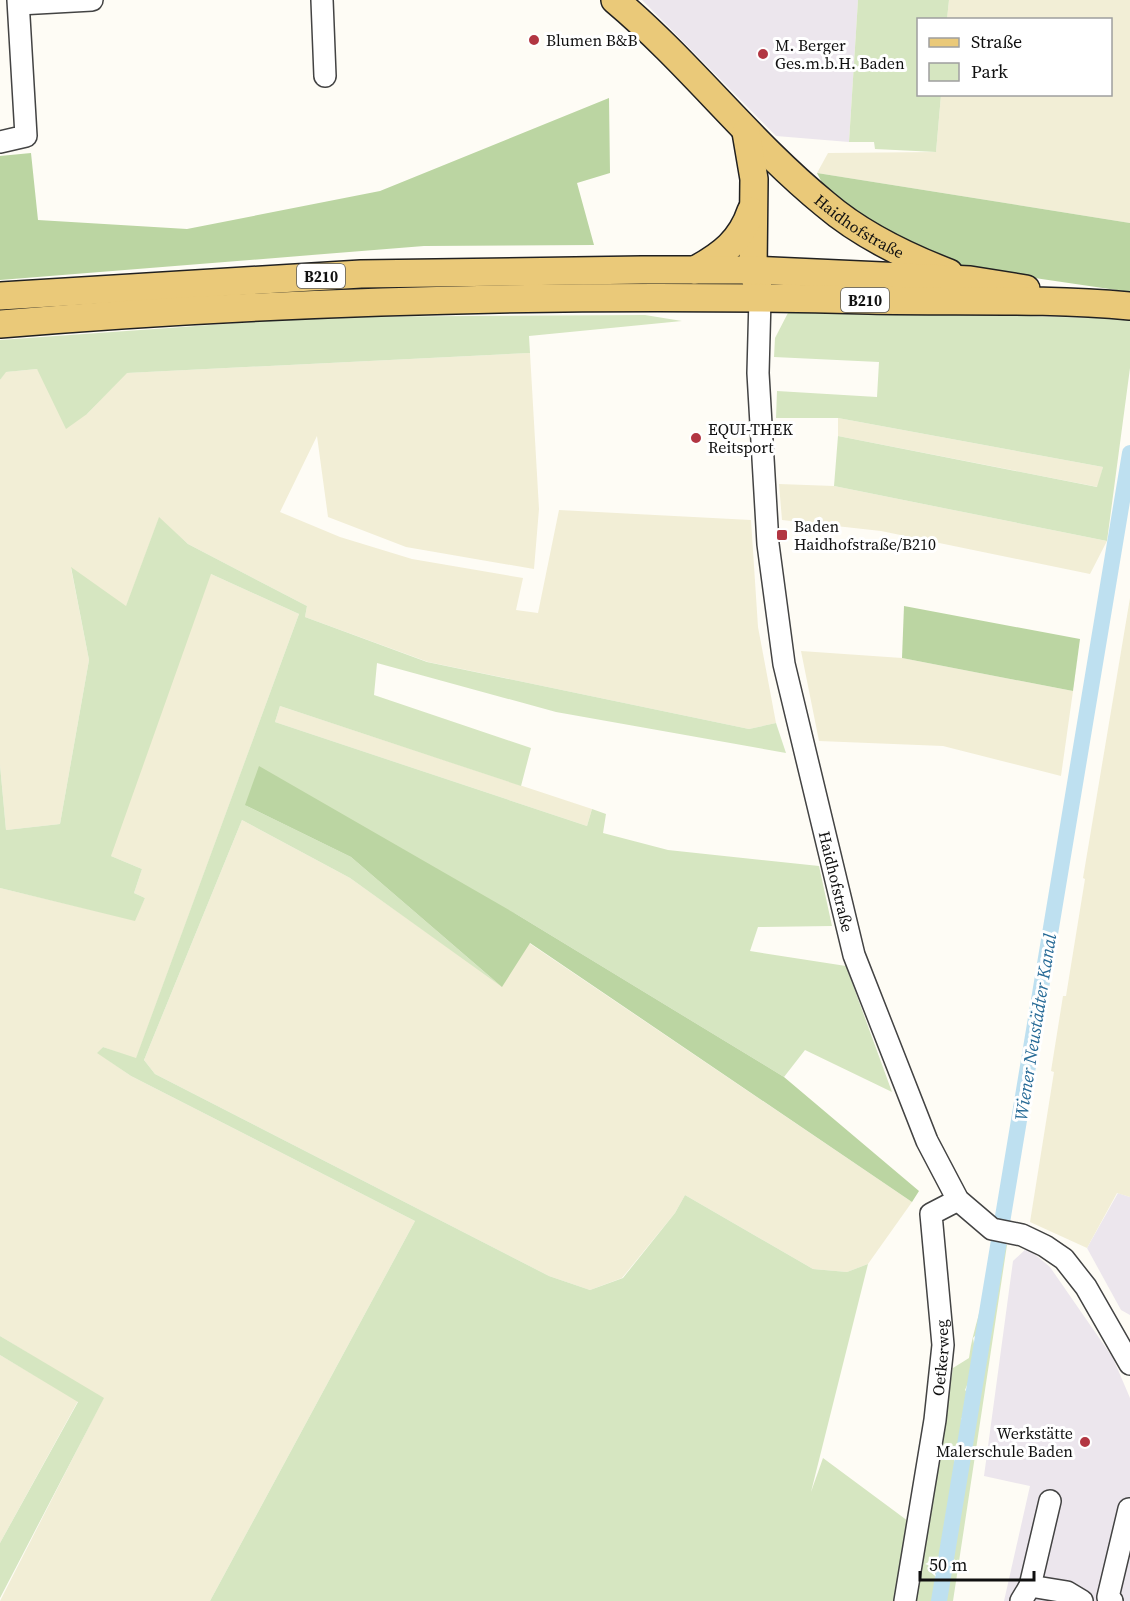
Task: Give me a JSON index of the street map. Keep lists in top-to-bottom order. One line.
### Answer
{"streets":{"main road":["Haidhofstraße","B210"],"street":["Oetkerweg"]},"crossings":[["Haidhofstraße","B210"],["Haidhofstraße","Oetkerweg"]],"water":["Wiener Neustädter Kanal"],"places":{"other":["Blumen B&B","M. Berger Ges.m.b.H. Baden","EQUI-THEK Reitsport","Werkstätte Malerschule Baden"],"transit":["Baden Haidhofstraße/B210"]},"legend":["Straße","Park"],"scale_bar":"50 m"}
